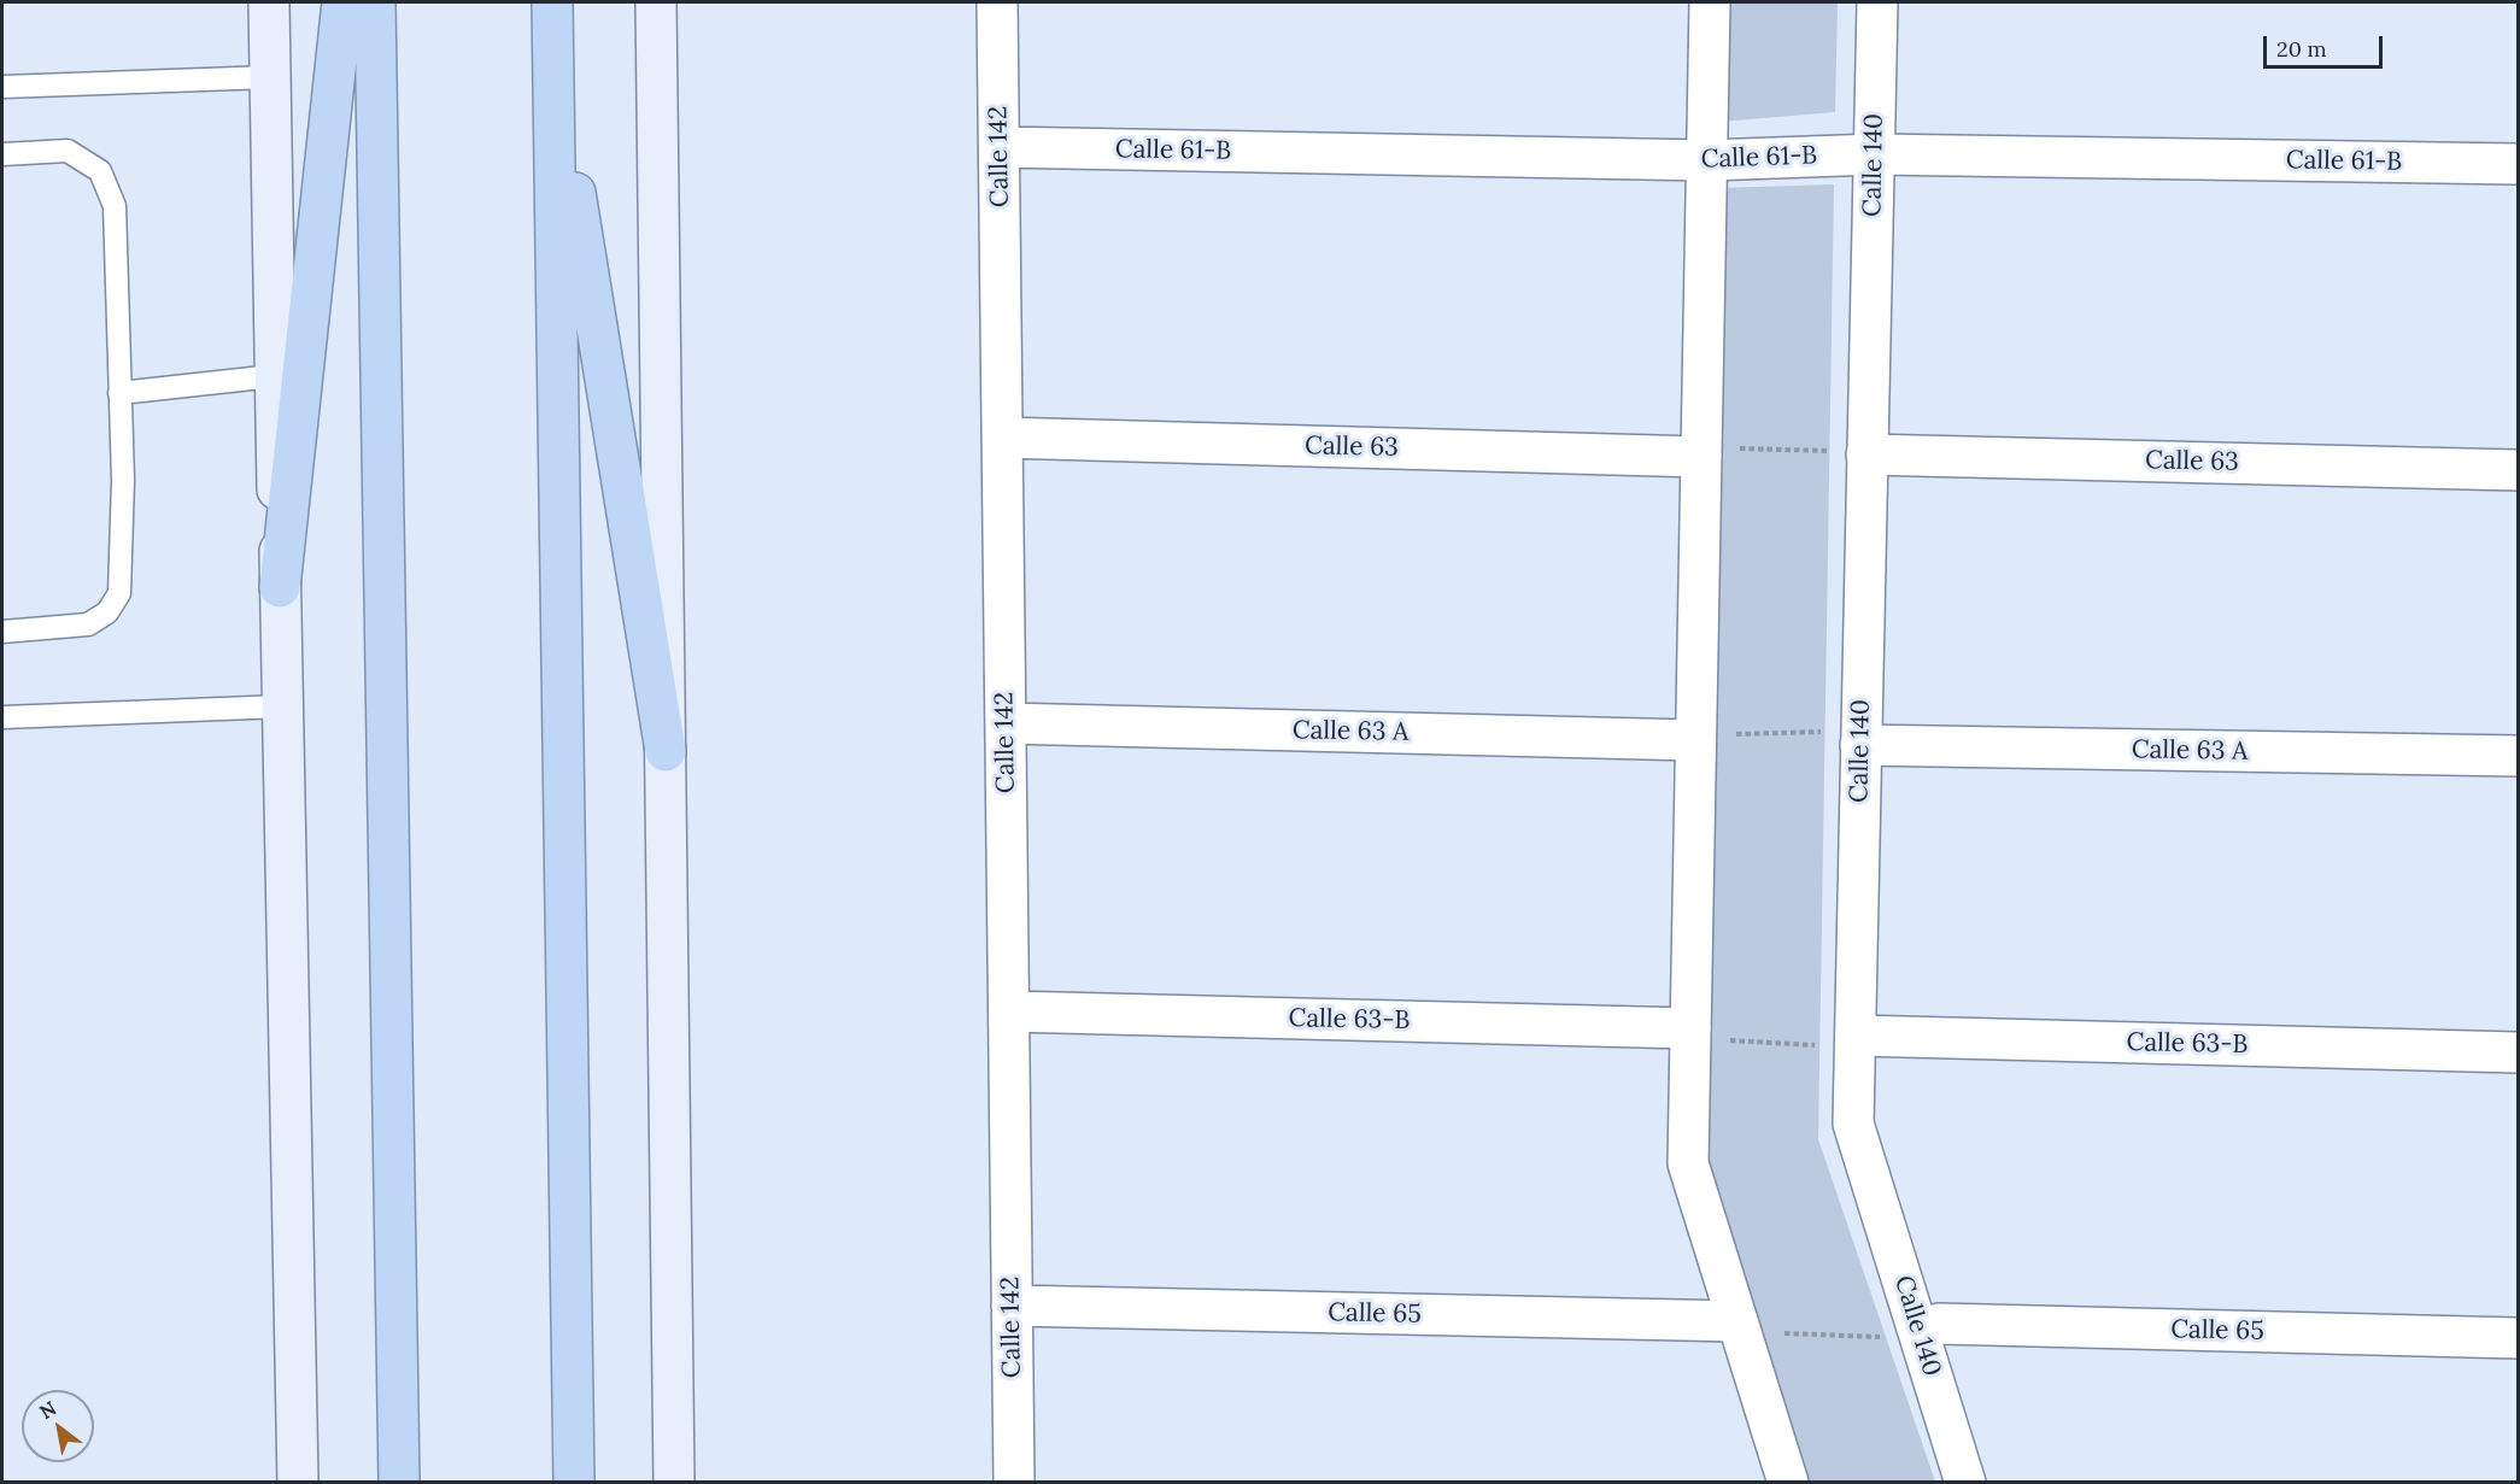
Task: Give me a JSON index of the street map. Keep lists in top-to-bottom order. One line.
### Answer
{"streets":{"street":["Calle 61-B","Calle 142","Calle 140","Calle 63","Calle 63 A","Calle 63-B","Calle 65"]},"crossings":[["Calle 61-B","Calle 142"],["Calle 61-B","Calle 140"],["Calle 142","Calle 63"],["Calle 142","Calle 63 A"],["Calle 142","Calle 63-B"],["Calle 142","Calle 65"],["Calle 140","Calle 63"],["Calle 140","Calle 63 A"],["Calle 140","Calle 63-B"],["Calle 140","Calle 65"]],"scale_bar":"20 m","north":"top left"}
